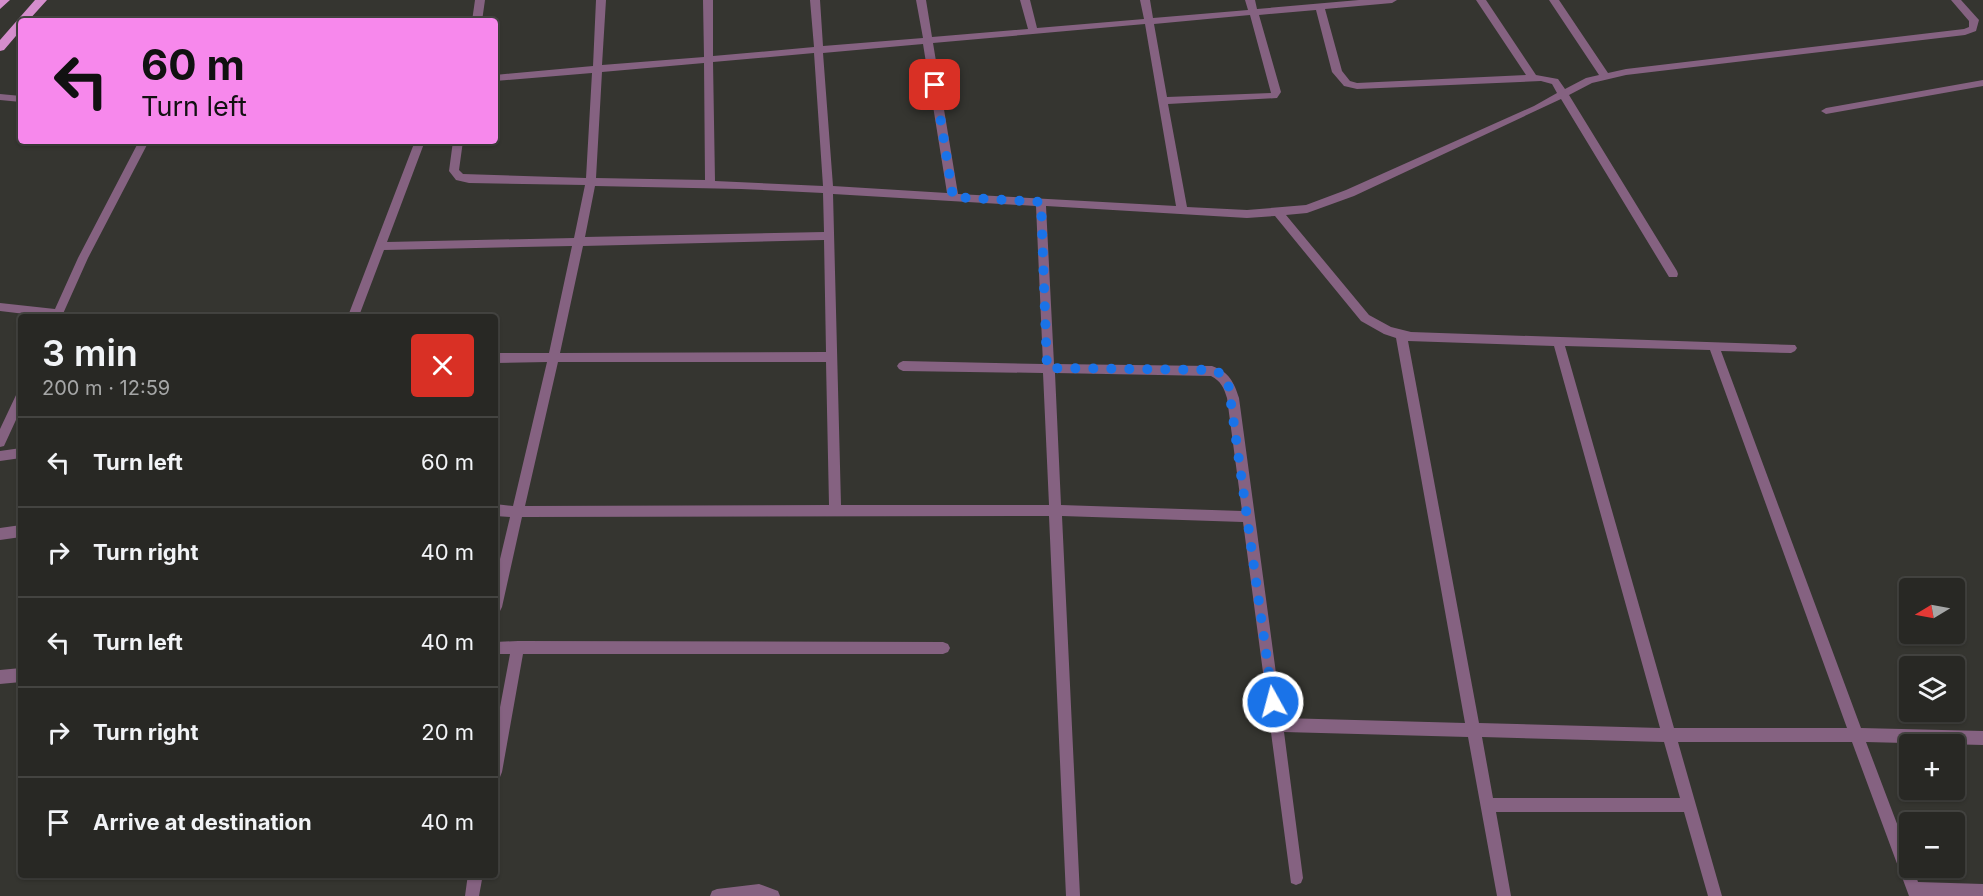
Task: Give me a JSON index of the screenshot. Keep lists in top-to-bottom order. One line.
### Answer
{"north":"left","page":{"turn":["60 m","Turn left"],"heading":["3 min","200 m · 12:59"],"list":[{"name":"Turn left","value":"60 m"},{"name":"Turn right","value":"40 m"},{"name":"Turn left","value":"40 m"},{"name":"Turn right","value":"20 m"},{"name":"Arrive at destination","value":"40 m"}],"map_buttons":["+","−"]}}
